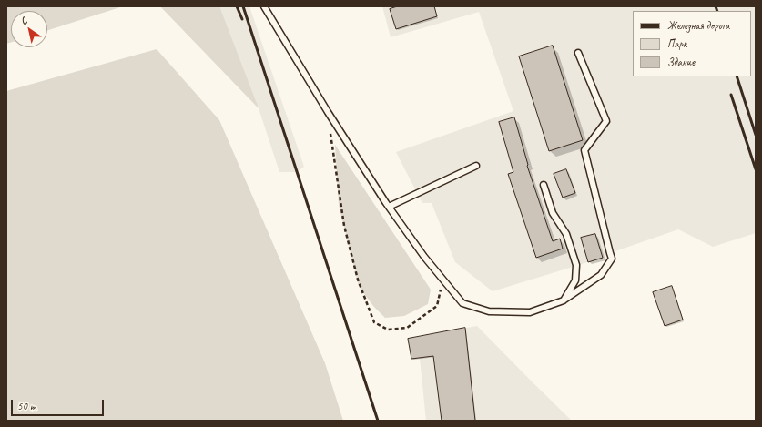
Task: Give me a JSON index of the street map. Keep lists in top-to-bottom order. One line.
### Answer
{"legend":["Железная дорога","Парк","Здание"],"scale_bar":"50 m","north":"top left"}
